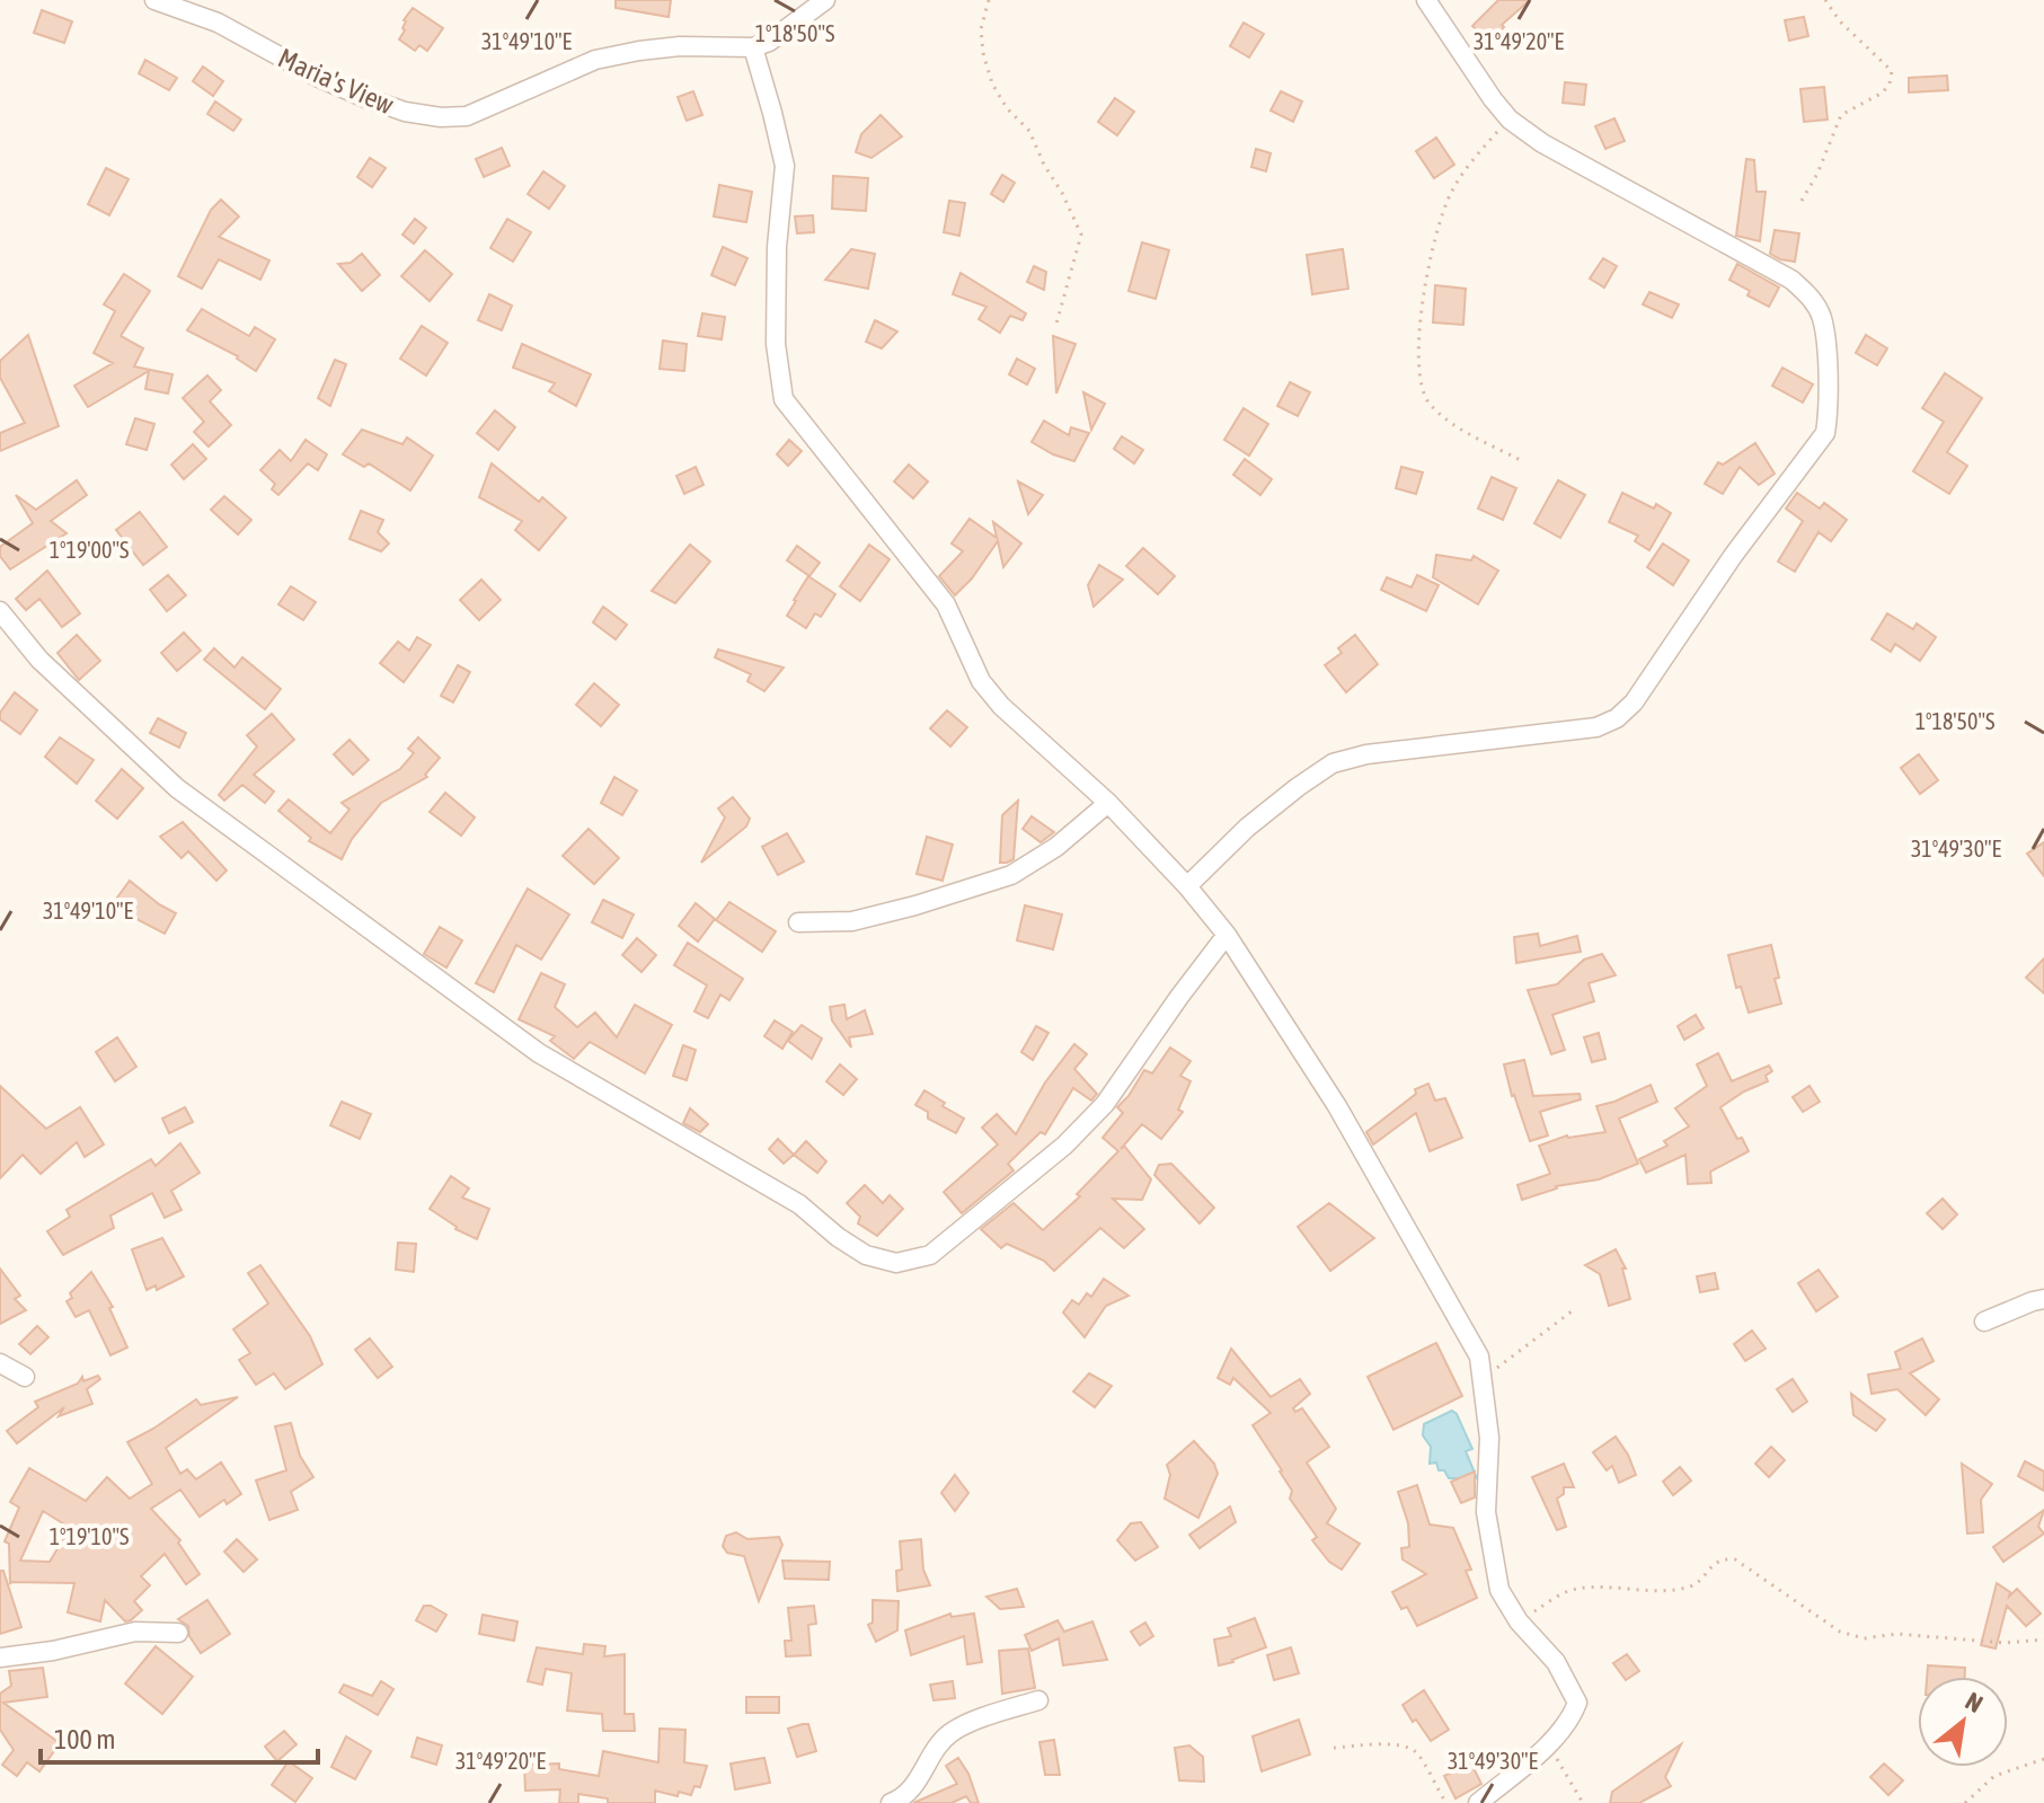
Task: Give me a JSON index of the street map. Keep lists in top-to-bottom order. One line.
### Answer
{"streets":{"street":["Maria's View"]},"scale_bar":"100 m","north":"top right","coordinates":["1°18'50\"S","31°49'10\"E","31°49'20\"E","1°19'00\"S","31°49'30\"E","1°19'10\"S"]}
